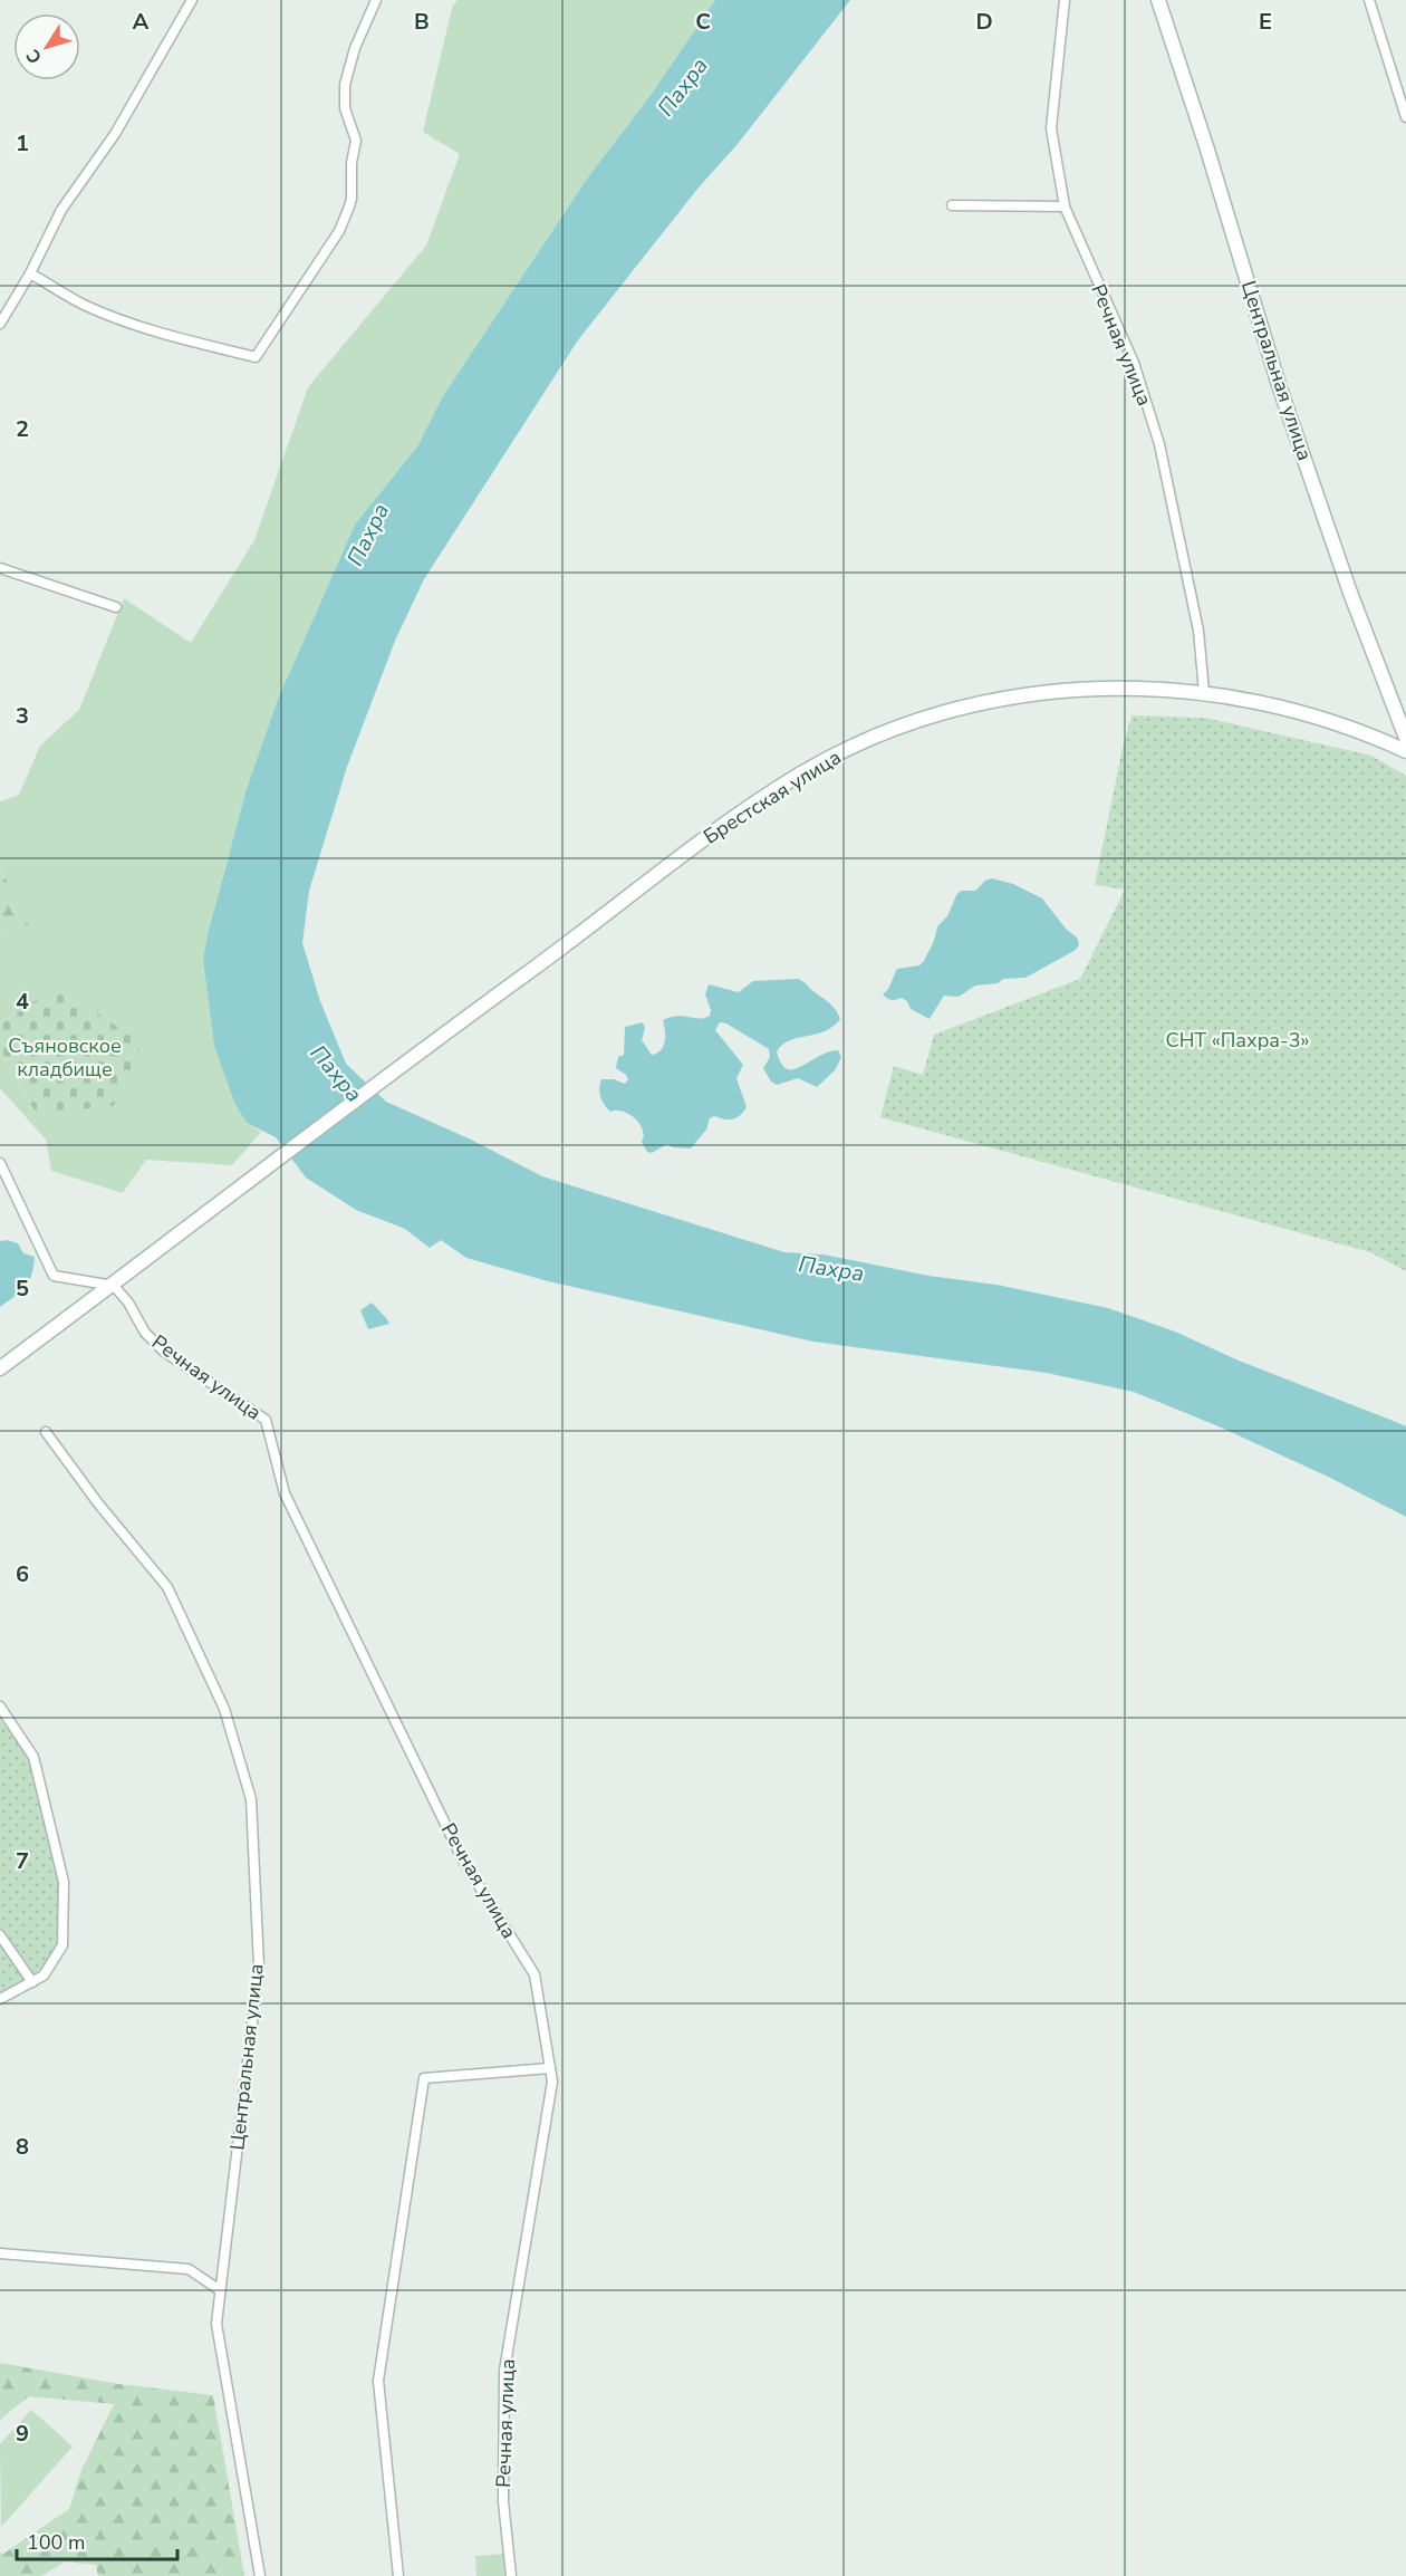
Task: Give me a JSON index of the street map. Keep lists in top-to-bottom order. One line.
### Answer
{"streets":{"main road":["Центральная улица","Брестская улица"],"street":["Речная улица"]},"crossings":[["Речная улица","Брестская улица"]],"water":["Пахра"],"parks":["СНТ «Пахра-3»","Съяновское кладбище"],"scale_bar":"100 m","north":"bottom left","grid":{"columns":["A","B","C","D","E"],"rows":["1","2","3","4","5","6","7","8","9"]}}
